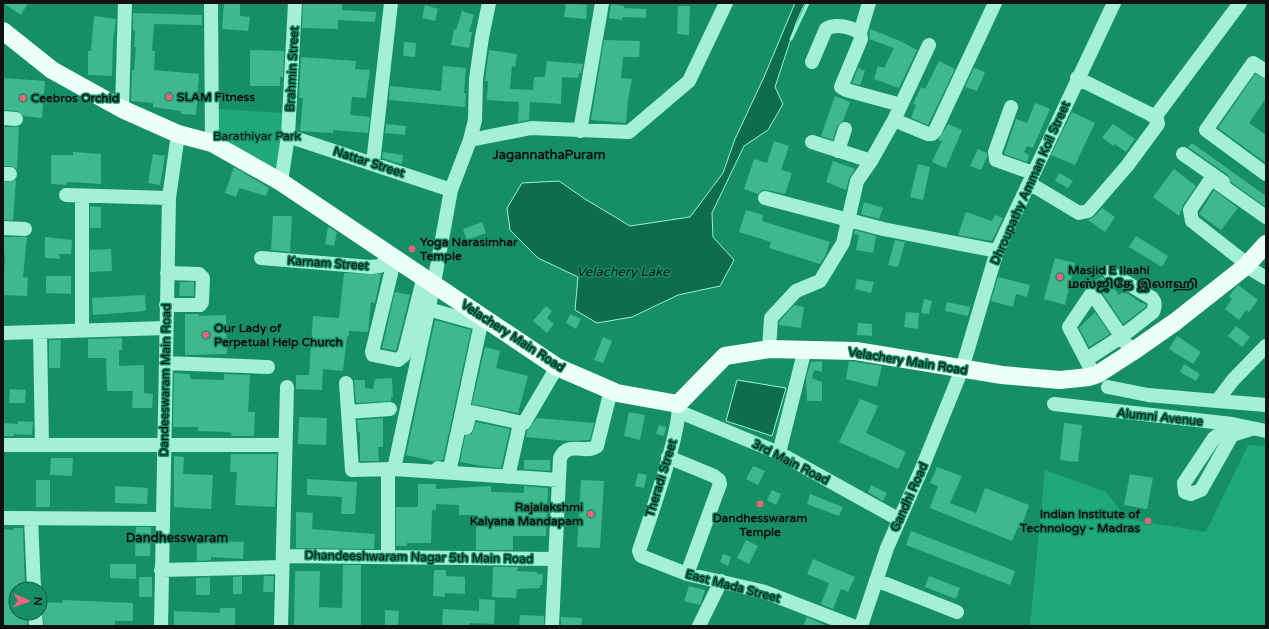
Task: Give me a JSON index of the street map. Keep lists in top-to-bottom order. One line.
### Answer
{"streets":{"main road":["Velachery Main Road"],"street":["Brahmin Street","Nattar Street","Dhroupathy Amman Koil Street","Karnam Street","Dandeeswaram Main Road","Alumni Avenue","3rd Main Road","Theradi Street","Gandhi Road","Dhandeeshwaram Nagar 5th Main Road","East Mada Street"]},"crossings":[["Brahmin Street","Nattar Street"],["Brahmin Street","Velachery Main Road"],["Dhroupathy Amman Koil Street","Velachery Main Road"],["Dhroupathy Amman Koil Street","Gandhi Road"],["Karnam Street","Velachery Main Road"],["Velachery Main Road","Dandeeswaram Main Road"],["Velachery Main Road","3rd Main Road"],["Velachery Main Road","Theradi Street"],["Velachery Main Road","Gandhi Road"],["Dandeeswaram Main Road","Dhandeeshwaram Nagar 5th Main Road"],["3rd Main Road","Theradi Street"],["3rd Main Road","Gandhi Road"],["Theradi Street","East Mada Street"]],"districts":["JagannathaPuram","Dandhesswaram"],"water":["Velachery Lake"],"parks":["Barathiyar Park"],"places":["SLAM Fitness","Ceebros Orchid","Yoga Narasimhar Temple","Masjid E Ilaahi மஸ்ஜிதே இலாஹி","Our Lady of Perpetual Help Church","Dandhesswaram Temple","Rajalakshmi Kalyana Mandapam","Indian Institute of Technology - Madras"],"north":"right"}
